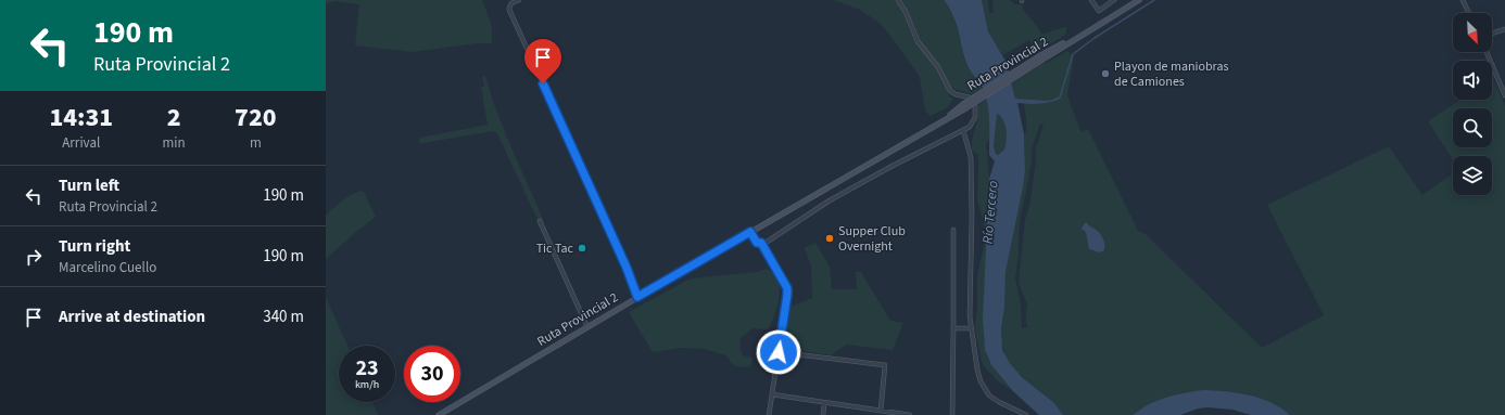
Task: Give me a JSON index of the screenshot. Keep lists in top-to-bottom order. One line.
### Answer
{"streets":{"main road":["Ruta Provincial 2"]},"water":["Río Tercero"],"places":["Playon de maniobras de Camiones","Supper Club Overnight","Tic Tac"],"north":"bottom right","page":{"turn":["190 m","Ruta Provincial 2"],"eta":["14:31","Arrival","2","min","720","m"],"list":[{"name":"Turn left","note":"Ruta Provincial 2","value":"190 m"},{"name":"Turn right","note":"Marcelino Cuello","value":"190 m"},{"name":"Arrive at destination","value":"340 m"}],"speed":"23 km/h","limit":"30"}}
